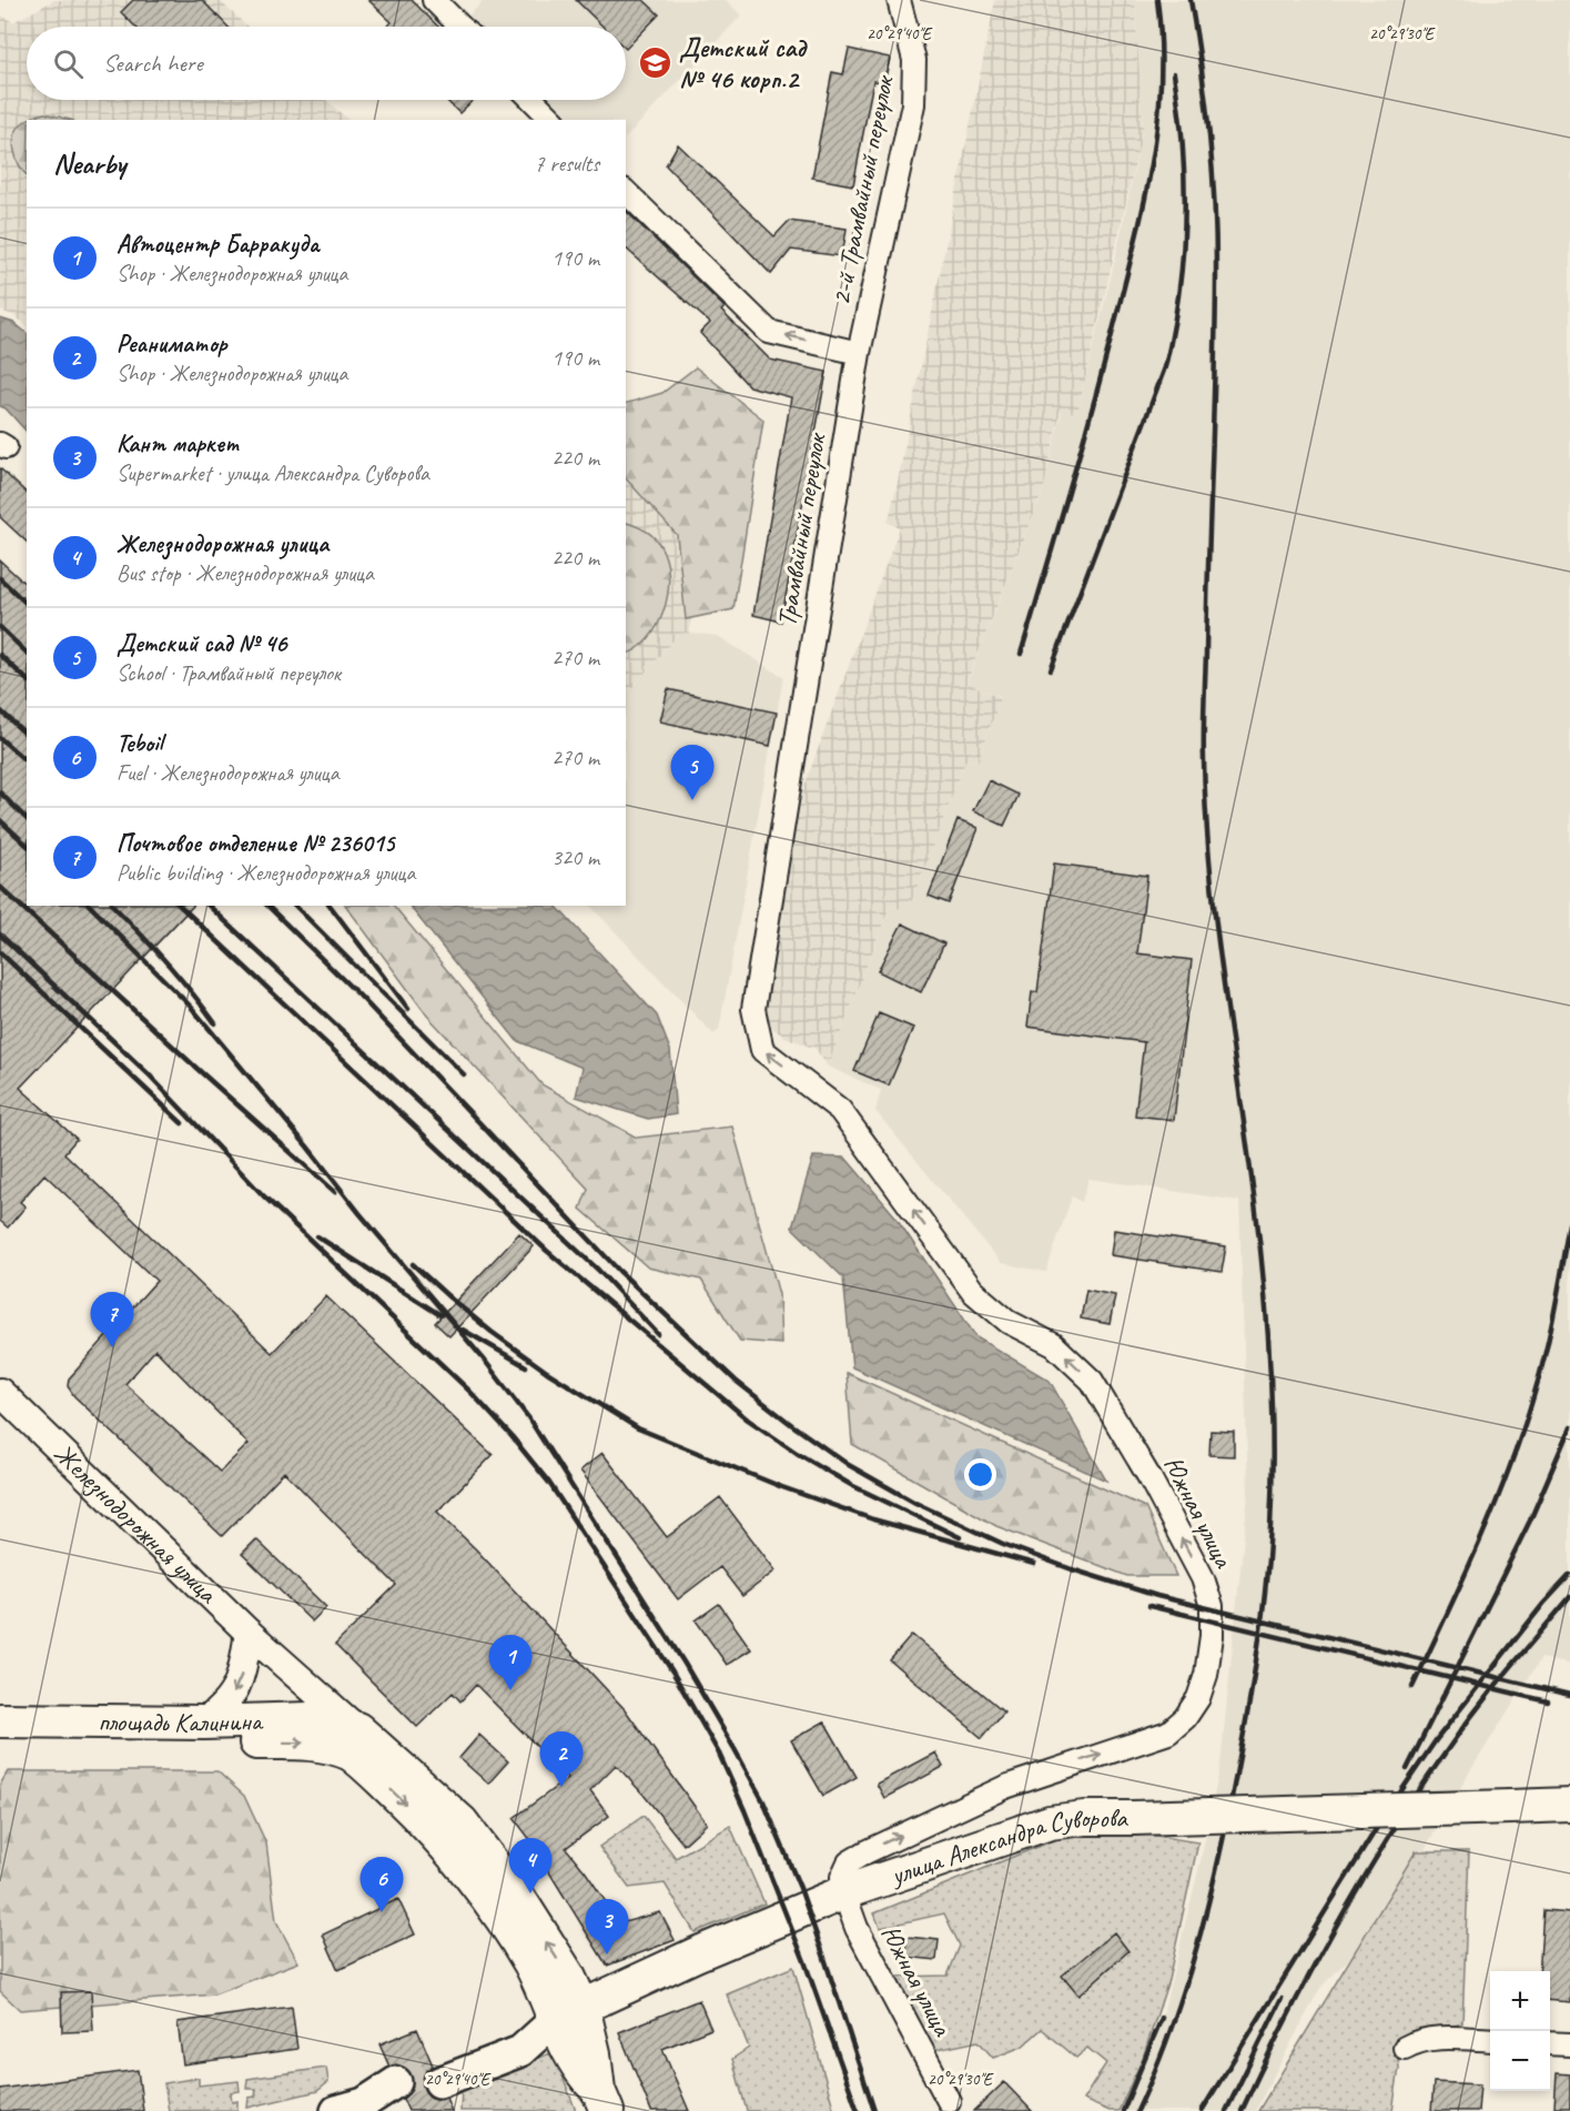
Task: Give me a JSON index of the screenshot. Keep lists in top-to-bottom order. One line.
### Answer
{"streets":{"main road":["Железнодорожная улица","площадь Калинина","улица Александра Суворова"],"street":["2-й Трамвайный переулок","Трамвайный переулок","Южная улица"]},"crossings":[["2-й Трамвайный переулок","Трамвайный переулок"],["Трамвайный переулок","Южная улица"],["Южная улица","улица Александра Суворова"],["Железнодорожная улица","площадь Калинина"],["Железнодорожная улица","улица Александра Суворова"]],"places":{"school or university":["Детский сад № 46 корп.2"]},"page":{"search":"Search here","heading":["Nearby","7 results"],"list":[{"mark":"1","name":"Автоцентр Барракуда","note":"Shop · Железнодорожная улица","value":"190 m"},{"mark":"2","name":"Реаниматор","note":"Shop · Железнодорожная улица","value":"190 m"},{"mark":"3","name":"Кант маркет","note":"Supermarket · улица Александра Суворова","value":"220 m"},{"mark":"4","name":"Железнодорожная улица","note":"Bus stop · Железнодорожная улица","value":"220 m"},{"mark":"5","name":"Детский сад № 46","note":"School · Трамвайный переулок","value":"270 m"},{"mark":"6","name":"Teboil","note":"Fuel · Железнодорожная улица","value":"270 m"},{"mark":"7","name":"Почтовое отделение № 236015","note":"Public building · Железнодорожная улица","value":"320 m"}],"pins":["5","7","1","2","4","6","3"],"map_buttons":["+","−"]},"coordinates":["20°29'40\"E","20°29'30\"E"]}
